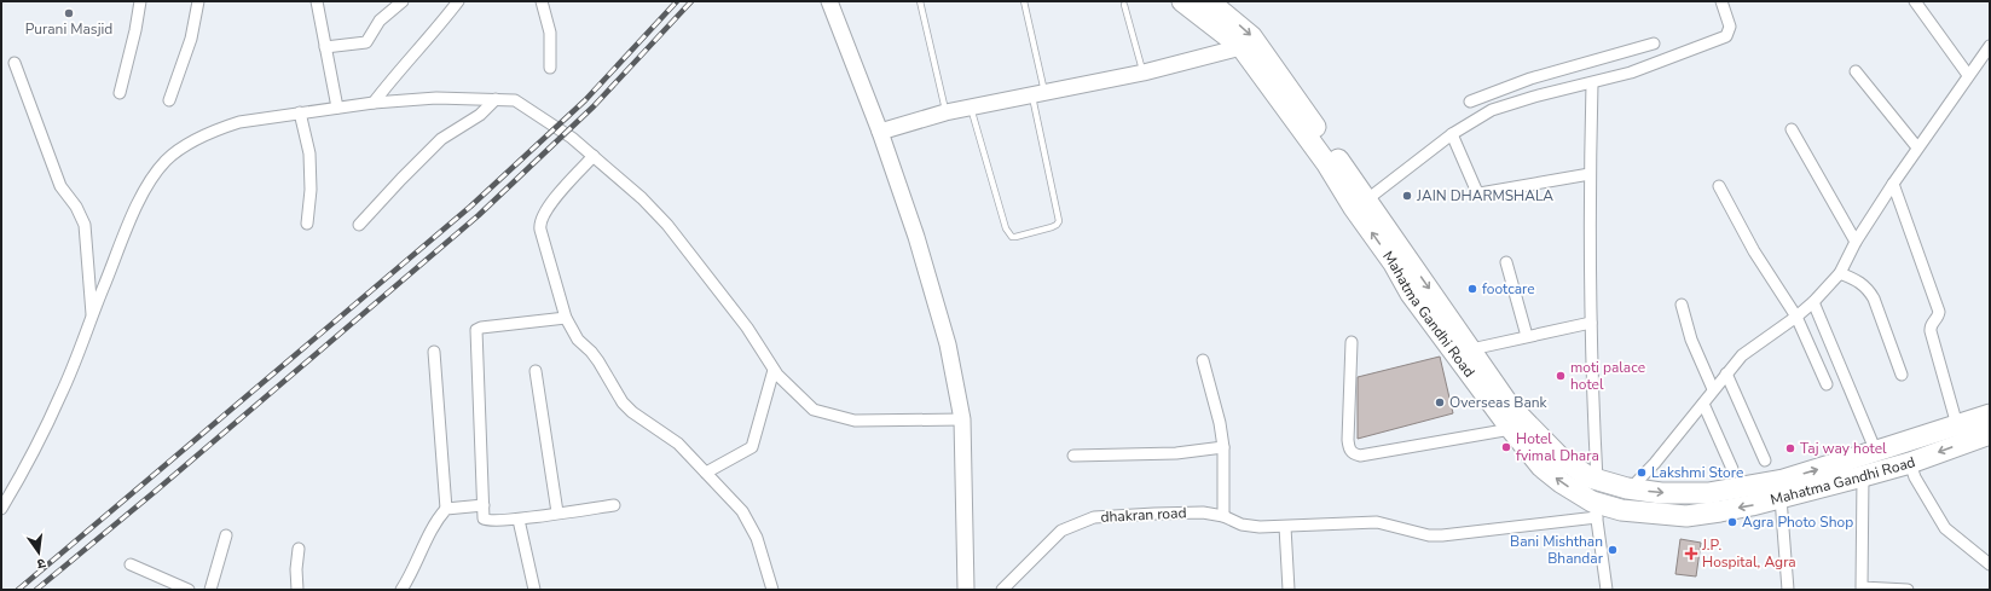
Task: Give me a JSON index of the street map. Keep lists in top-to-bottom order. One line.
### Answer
{"streets":{"highway":["Mahatma Gandhi Road"],"street":["dhakran road"]},"crossings":[["Mahatma Gandhi Road","dhakran road"]],"places":{"other":["Purani Masjid","JAIN DHARMSHALA","footcare","moti palace hotel","Overseas Bank","Hotel fvimal Dhara","Taj way hotel","Lakshmi Store","Agra Photo Shop","Bani Mishthan Bhandar"],"health":["J.P. Hospital, Agra"]},"north":"bottom"}
